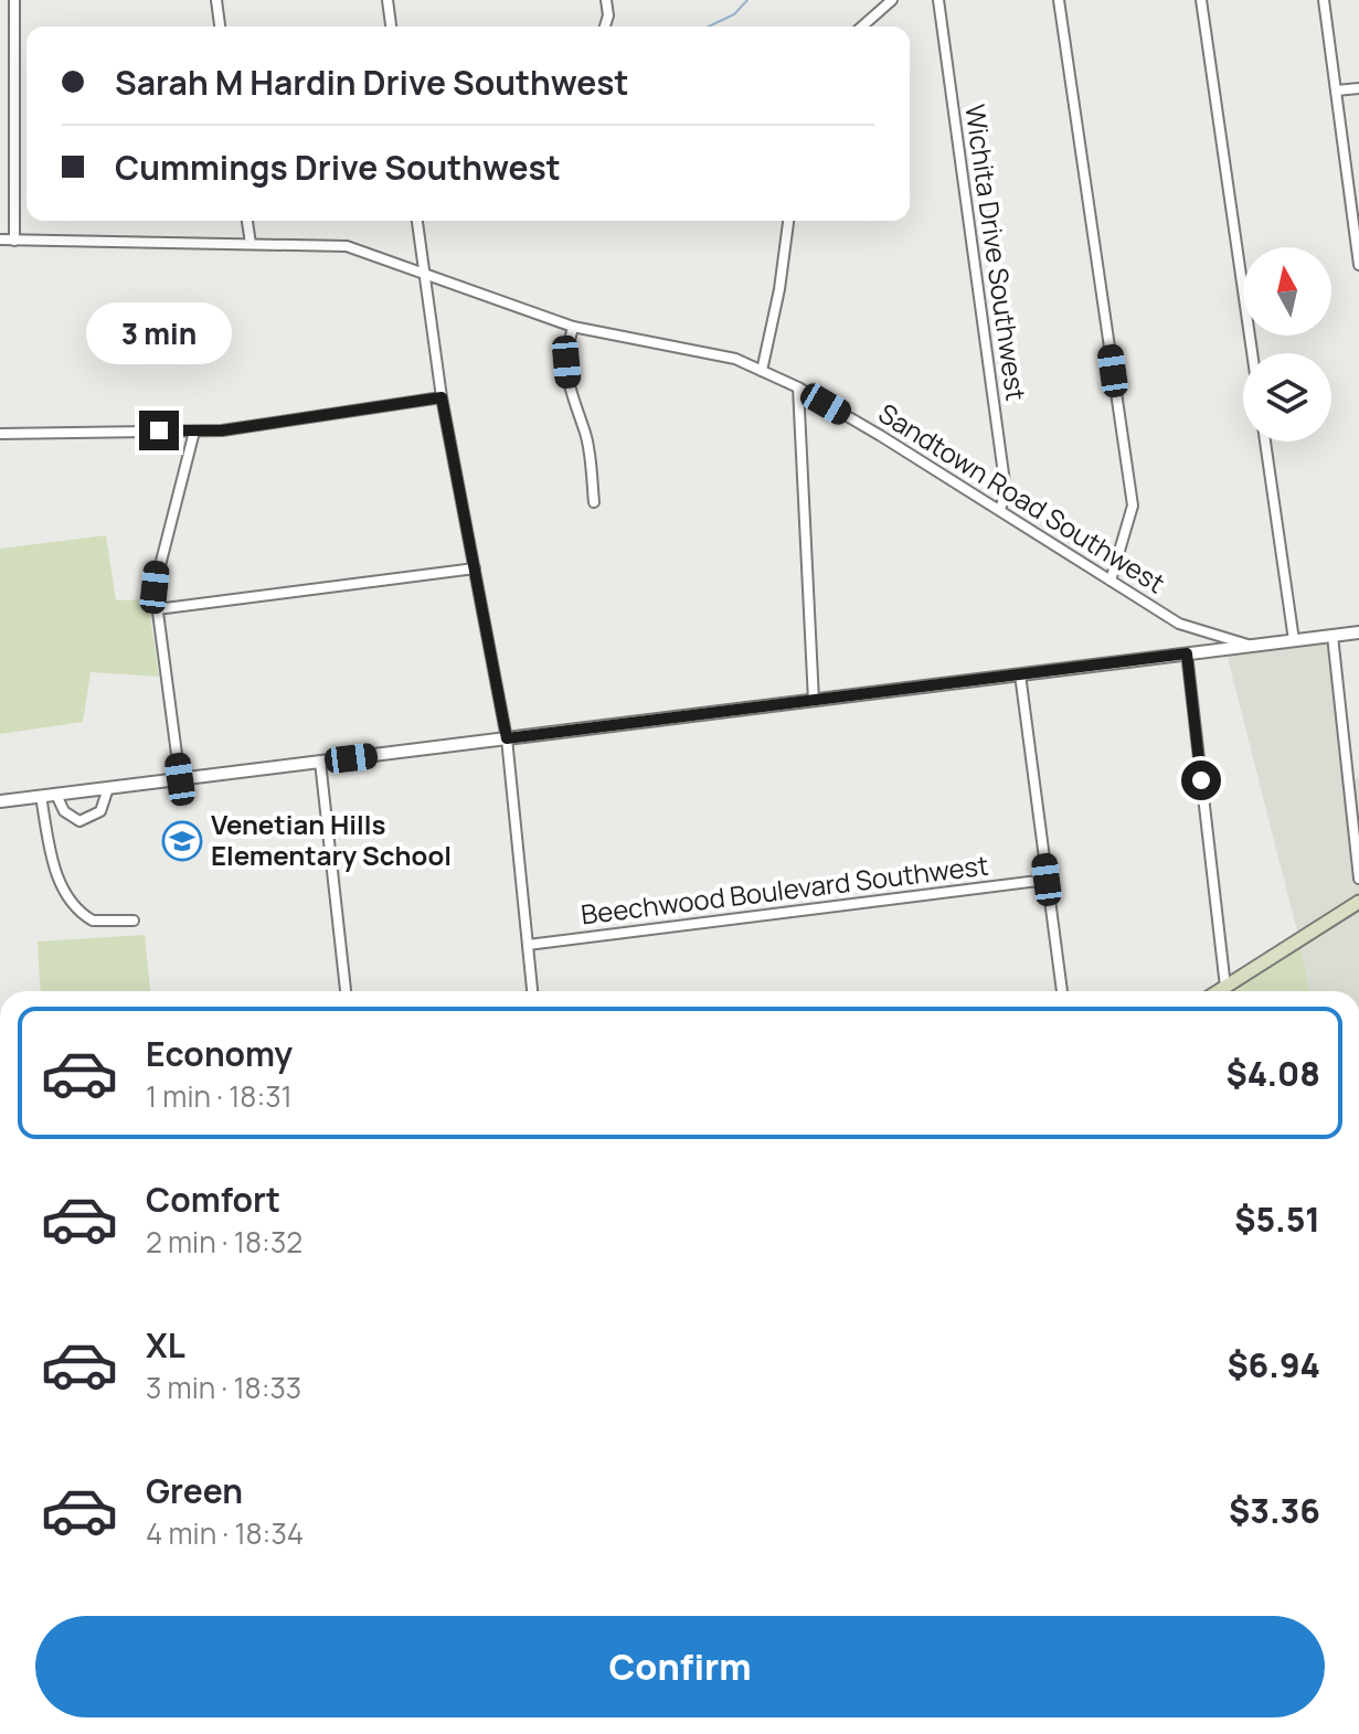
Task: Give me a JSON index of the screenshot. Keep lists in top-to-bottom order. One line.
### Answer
{"streets":{"street":["Wichita Drive Southwest","Sandtown Road Southwest","Beechwood Boulevard Southwest"]},"crossings":[["Wichita Drive Southwest","Sandtown Road Southwest"]],"places":{"school or university":["Venetian Hills Elementary School"]},"north":"top","page":{"banner":["Sarah M Hardin Drive Southwest","Cummings Drive Southwest"],"bubble":"3 min","list":[{"name":"Economy","note":"1 min · 18:31","value":"$4.08"},{"name":"Comfort","note":"2 min · 18:32","value":"$5.51"},{"name":"XL","note":"3 min · 18:33","value":"$6.94"},{"name":"Green","note":"4 min · 18:34","value":"$3.36"}],"buttons":"Confirm"}}
